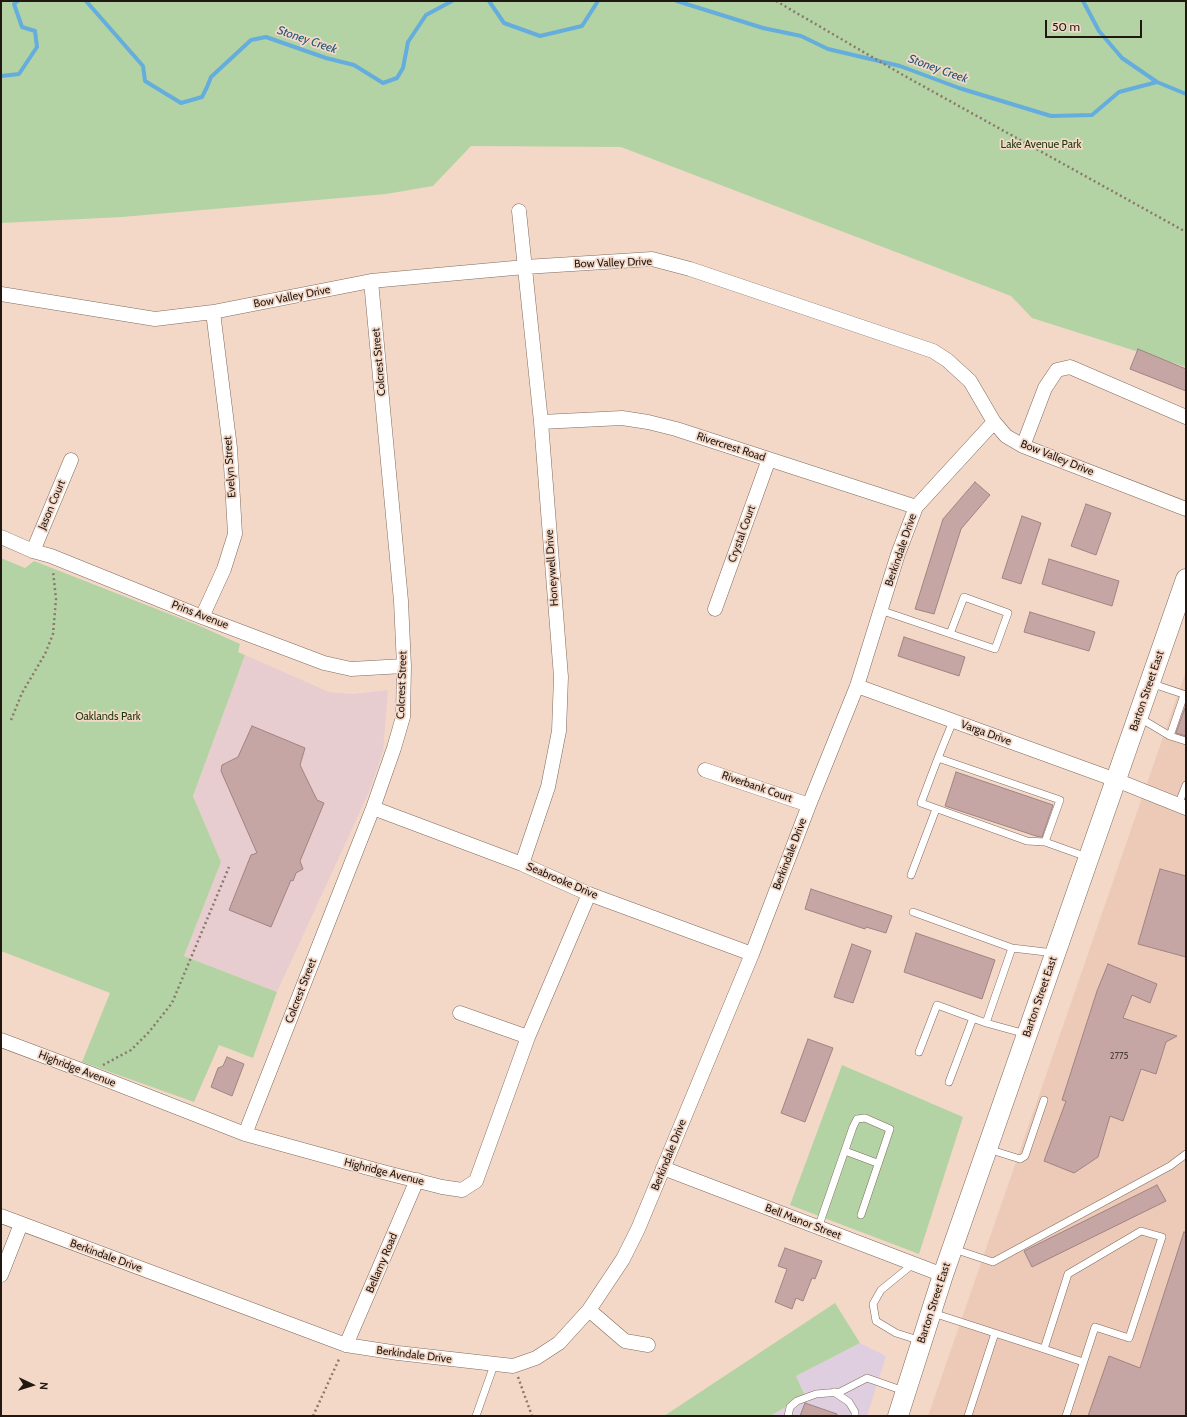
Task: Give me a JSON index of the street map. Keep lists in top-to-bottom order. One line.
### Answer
{"streets":{"main road":["Barton Street East"],"street":["Bow Valley Drive","Colcrest Street","Rivercrest Road","Evelyn Street","Jason Court","Crystal Court","Berkindale Drive","Honeywell Drive","Prins Avenue","Varga Drive","Riverbank Court","Seabrooke Drive","Highridge Avenue","Bell Manor Street","Bellamy Road"]},"crossings":[["Bow Valley Drive","Colcrest Street"],["Bow Valley Drive","Evelyn Street"],["Bow Valley Drive","Berkindale Drive"],["Bow Valley Drive","Honeywell Drive"],["Colcrest Street","Prins Avenue"],["Colcrest Street","Seabrooke Drive"],["Colcrest Street","Highridge Avenue"],["Rivercrest Road","Crystal Court"],["Rivercrest Road","Berkindale Drive"],["Rivercrest Road","Honeywell Drive"],["Evelyn Street","Prins Avenue"],["Jason Court","Prins Avenue"],["Berkindale Drive","Varga Drive"],["Berkindale Drive","Riverbank Court"],["Berkindale Drive","Seabrooke Drive"],["Berkindale Drive","Bell Manor Street"],["Berkindale Drive","Bellamy Road"],["Honeywell Drive","Seabrooke Drive"],["Barton Street East","Varga Drive"],["Barton Street East","Bell Manor Street"],["Seabrooke Drive","Highridge Avenue"],["Highridge Avenue","Bellamy Road"]],"water":["Stoney Creek"],"parks":["Lake Avenue Park","Oaklands Park"],"house_numbers":["2775"],"scale_bar":"50 m","north":"right"}
